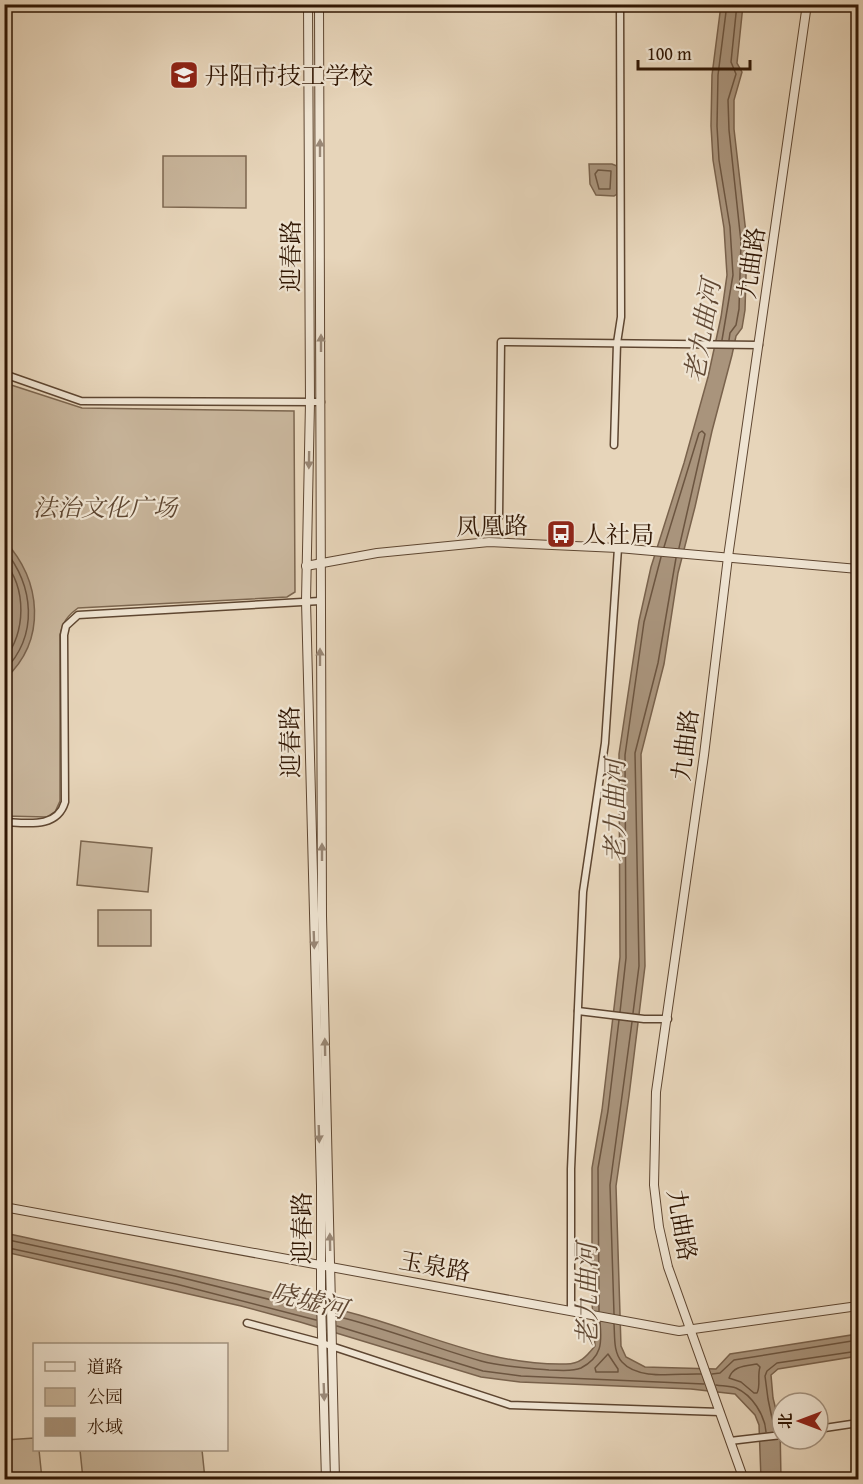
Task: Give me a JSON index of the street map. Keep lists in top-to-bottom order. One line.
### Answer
{"streets":{"street":["迎春路","九曲路","凤凰路","玉泉路"]},"crossings":[["迎春路","凤凰路"],["迎春路","玉泉路"],["九曲路","凤凰路"],["九曲路","玉泉路"]],"water":["老九曲河","哓墟河"],"parks":["法治文化广场"],"places":{"school or university":["丹阳市技工学校"],"bus stop":["人社局"]},"legend":["道路","公园","水域"],"scale_bar":"100 m","north":"left"}
